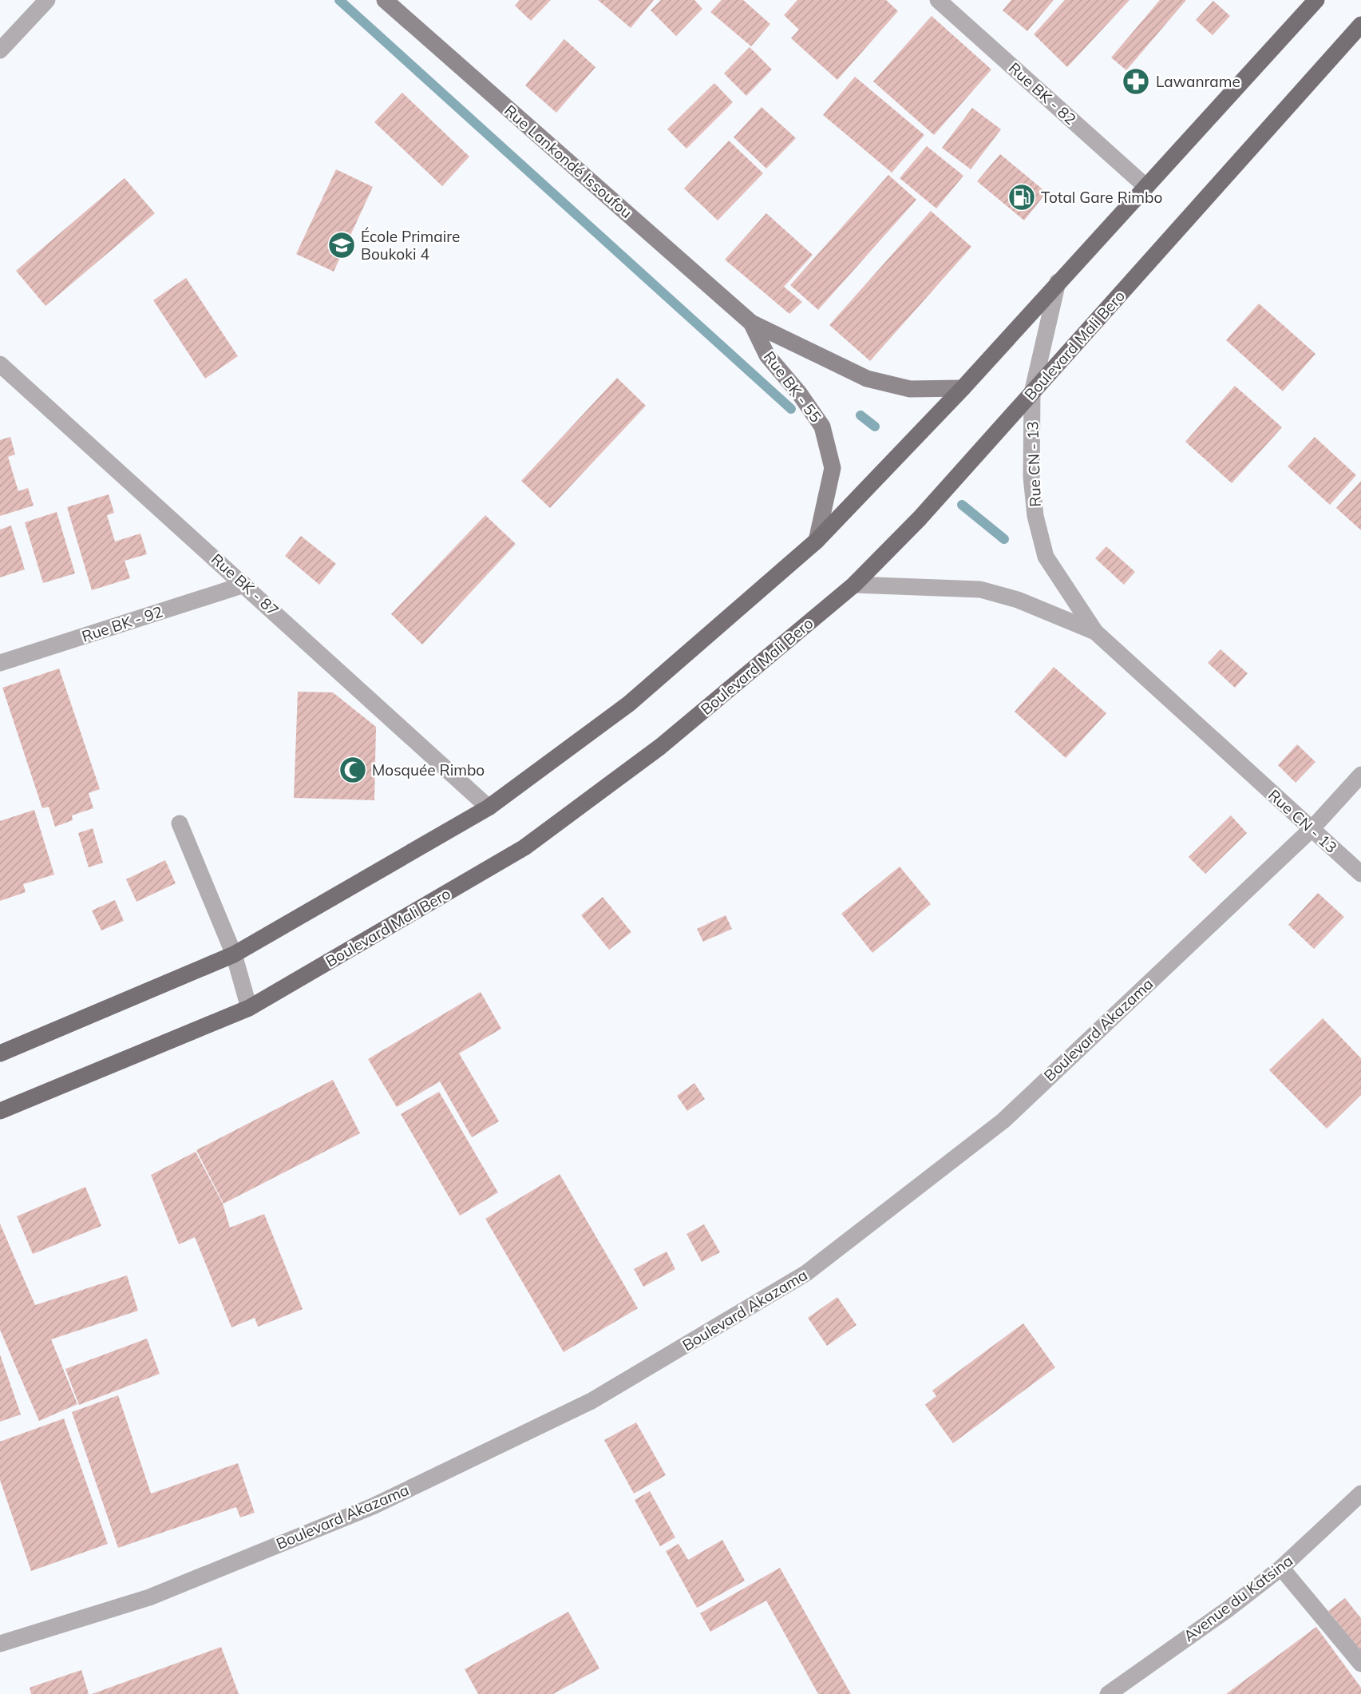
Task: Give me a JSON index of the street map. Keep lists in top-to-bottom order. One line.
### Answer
{"streets":{"main road":["Boulevard Mali Bero"],"street":["Rue BK - 82","Rue Lankondé Issoufou","Rue BK - 55","Rue CN - 13","Rue BK - 87","Rue BK - 92","Boulevard Akazama","Avenue du Katsina"]},"crossings":[["Rue Lankondé Issoufou","Rue BK - 55"],["Boulevard Mali Bero","Rue CN - 13"],["Rue CN - 13","Boulevard Akazama"],["Rue BK - 87","Rue BK - 92"]],"places":{"pharmacy":["Lawanrame"],"fuel station":["Total Gare Rimbo"],"school or university":["École Primaire Boukoki 4"],"mosque":["Mosquée Rimbo"]}}
